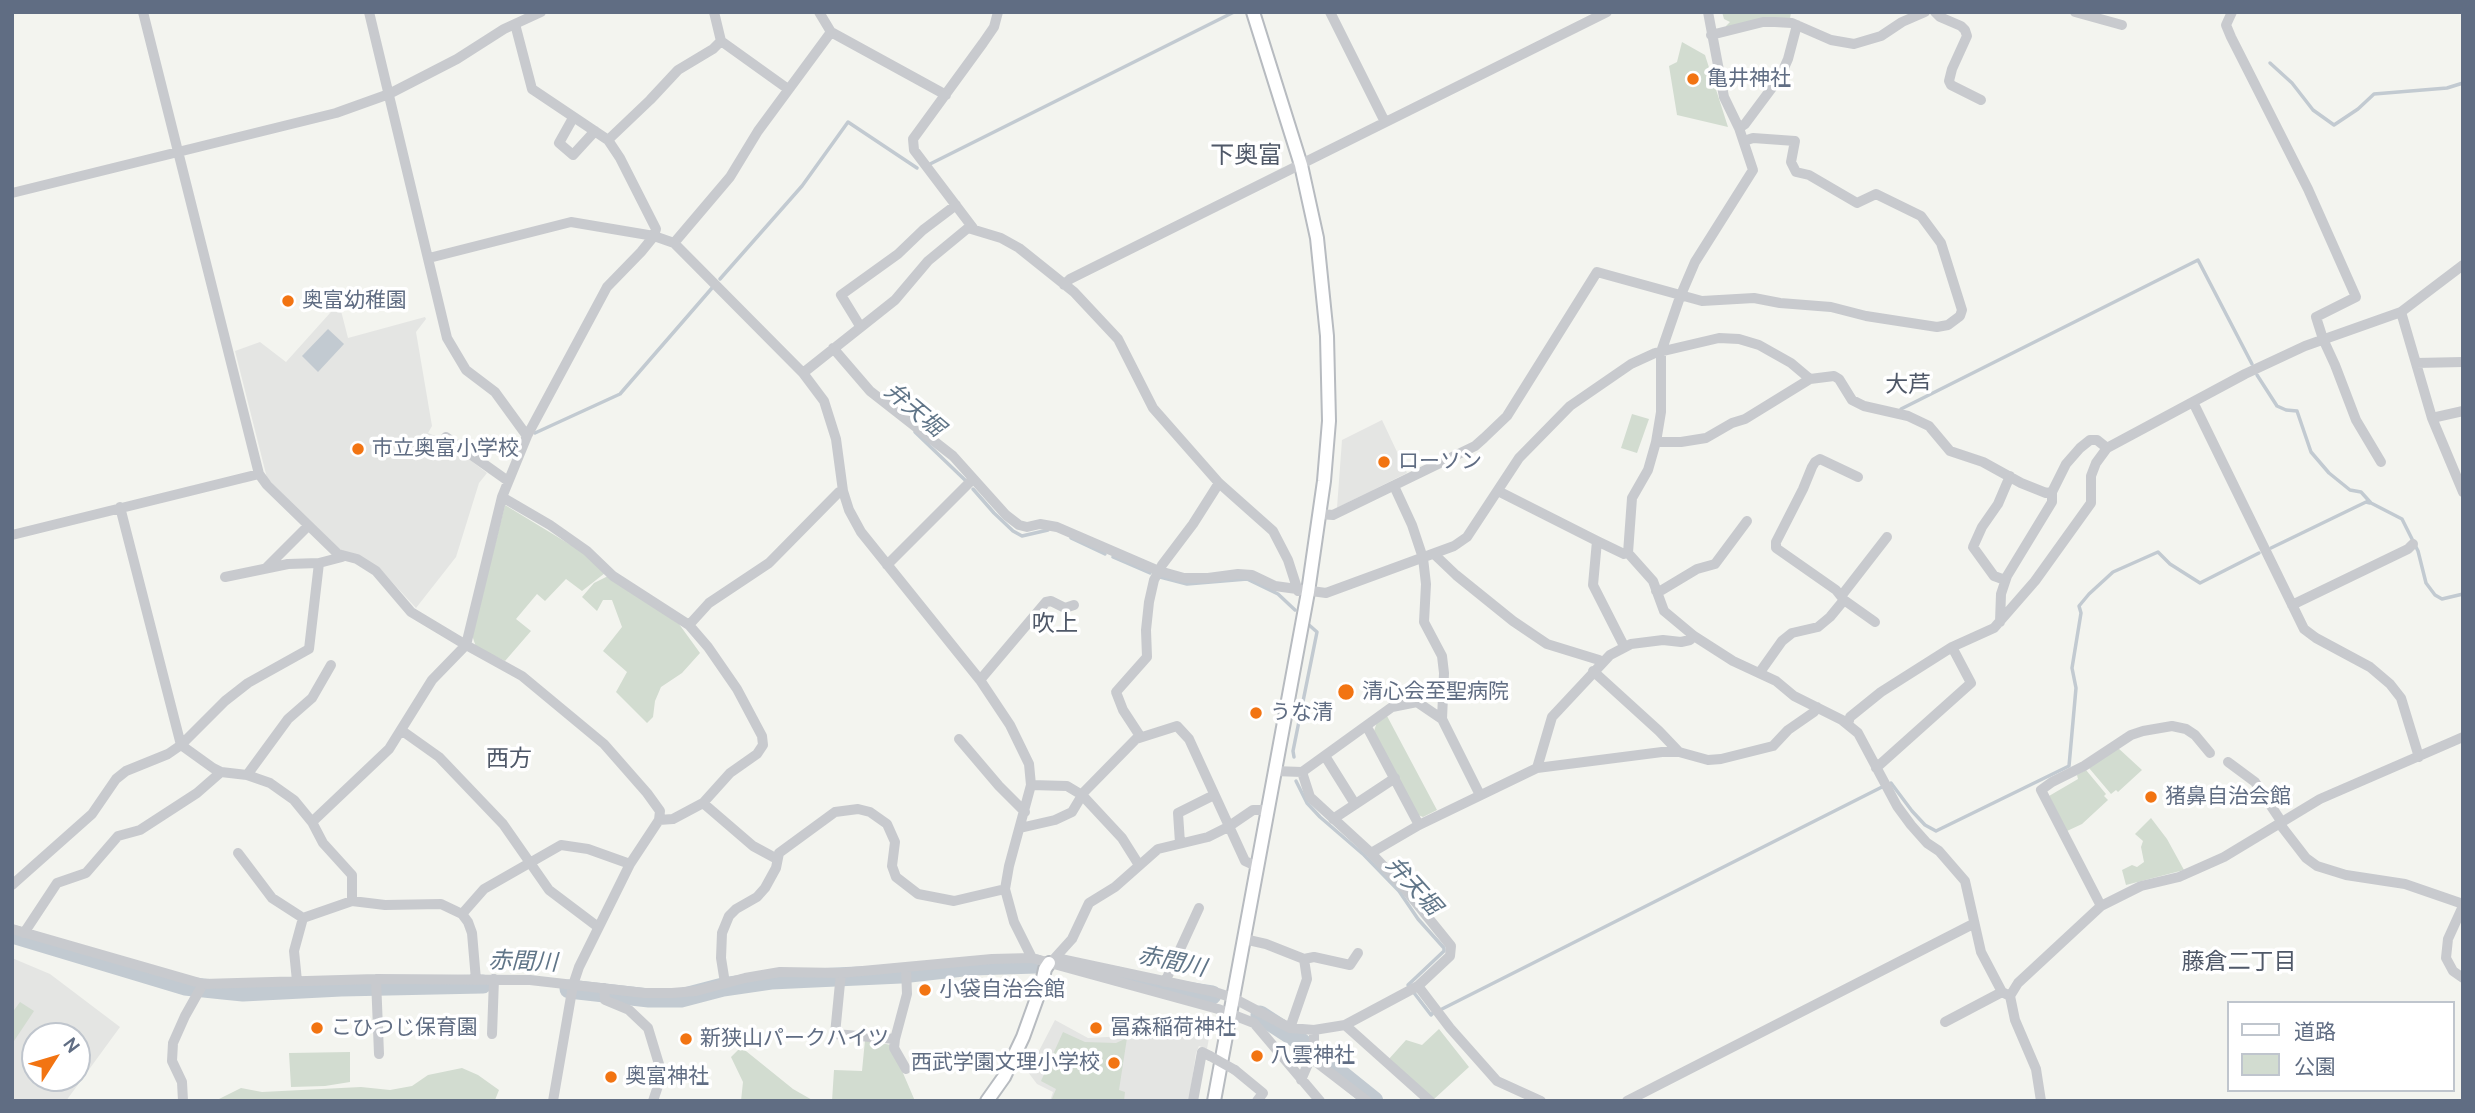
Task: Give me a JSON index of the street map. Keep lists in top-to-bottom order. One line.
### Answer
{"districts":["下奥富","大芦","吹上","西方","藤倉二丁目"],"water":["弁天堀","赤間川"],"places":["亀井神社","奥富幼稚園","市立奥富小学校","ローソン","清心会至聖病院","うな清","猪鼻自治会館","小袋自治会館","こひつじ保育園","冨森稲荷神社","新狭山パークハイツ","八雲神社","西武学園文理小学校","奥富神社"],"legend":["道路","公園"],"north":"top right"}
